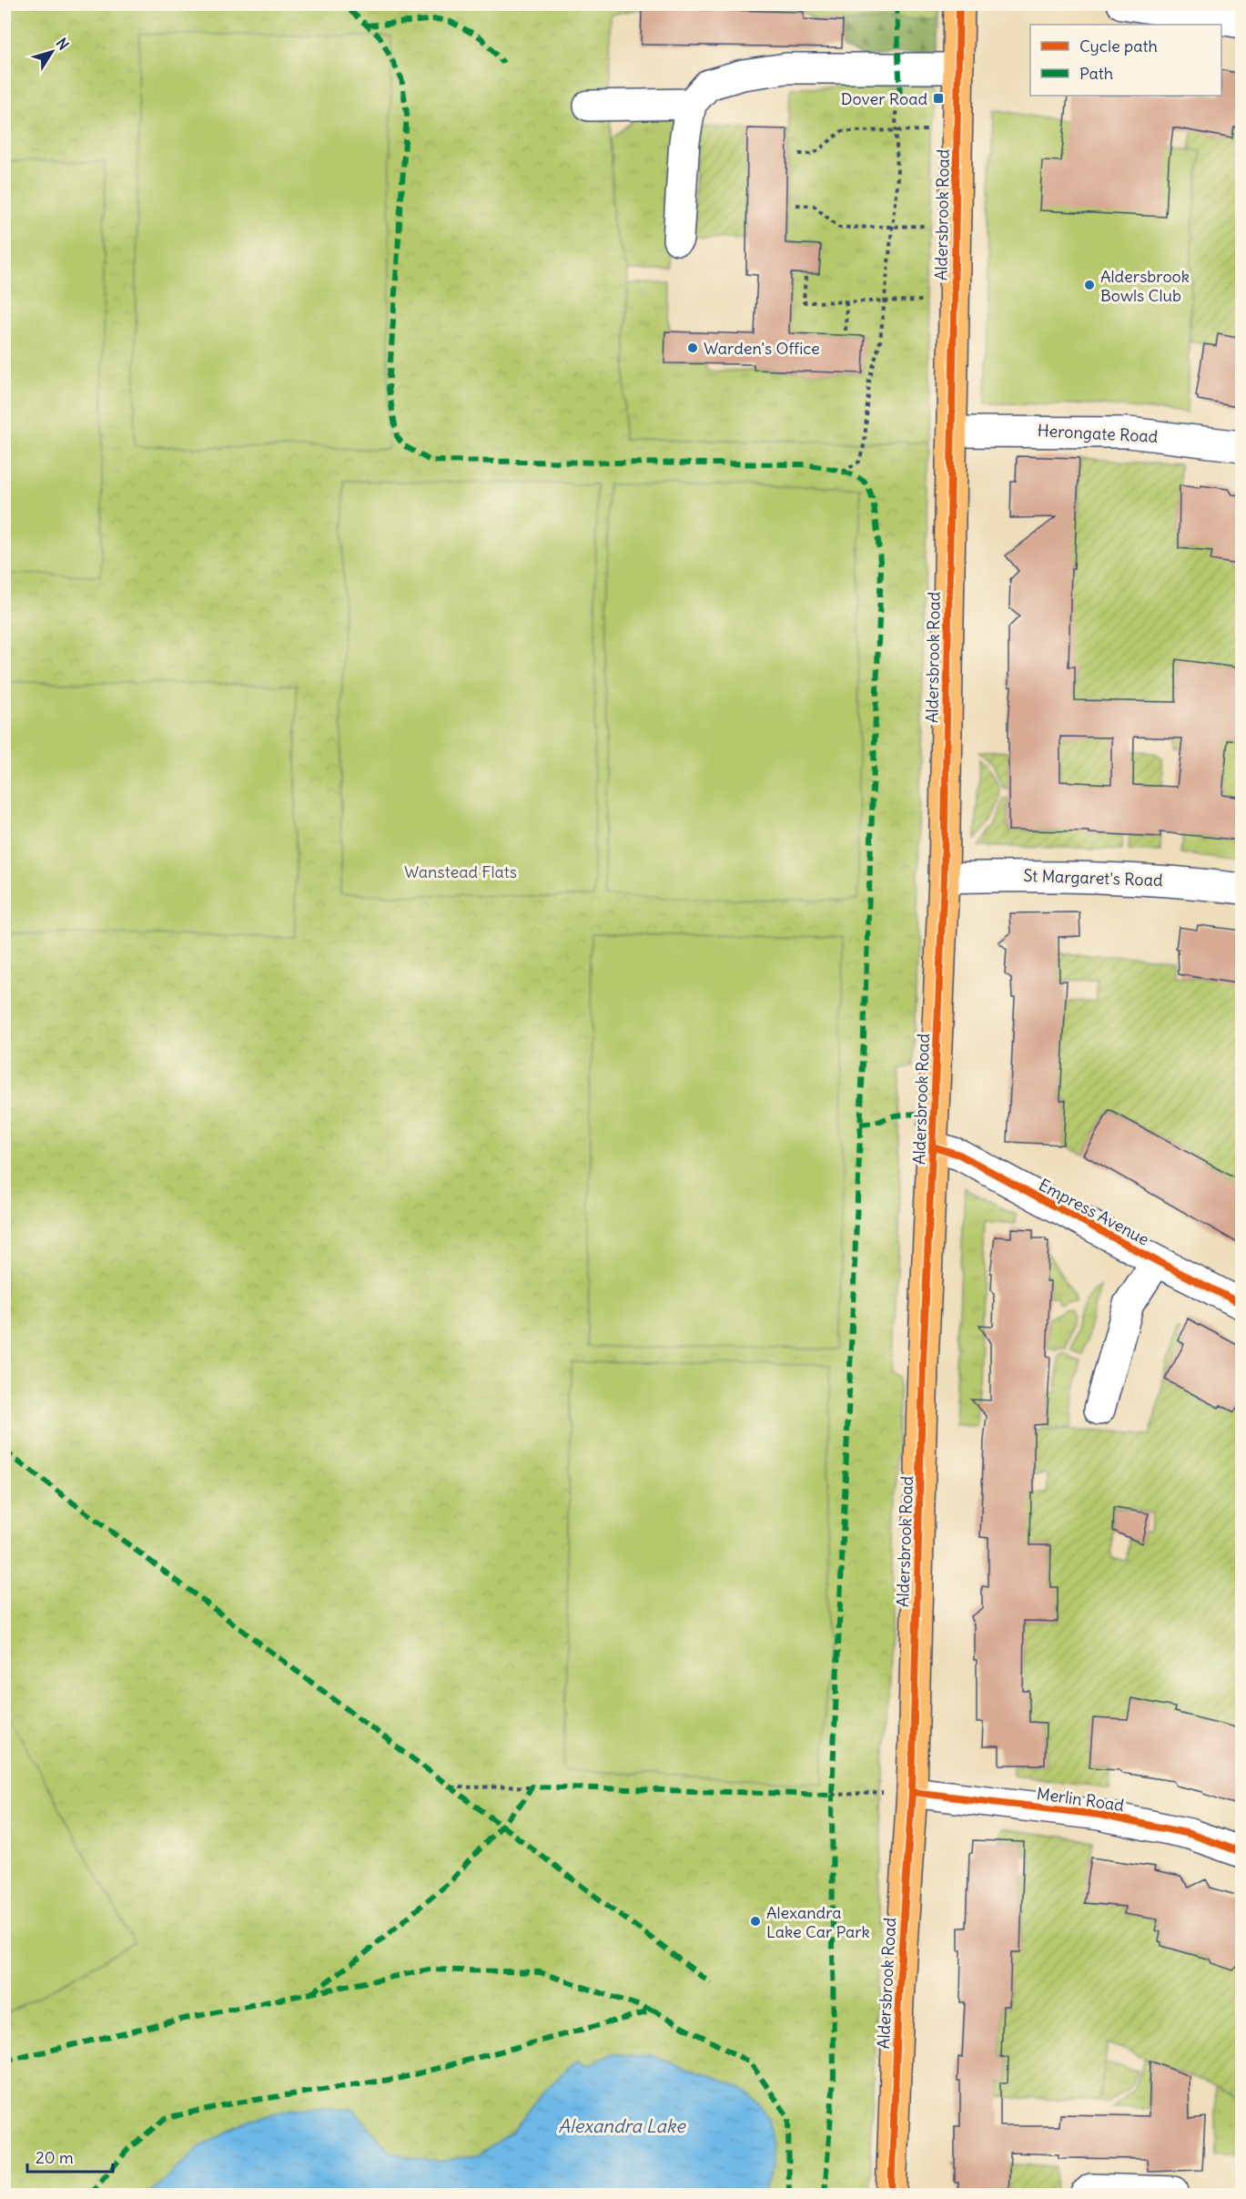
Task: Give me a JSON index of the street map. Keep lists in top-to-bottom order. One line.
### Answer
{"streets":{"main road":["Aldersbrook Road"],"street":["Herongate Road","St Margaret's Road","Empress Avenue","Merlin Road"]},"crossings":[["Aldersbrook Road","Herongate Road"],["Aldersbrook Road","St Margaret's Road"],["Aldersbrook Road","Empress Avenue"],["Aldersbrook Road","Merlin Road"]],"water":["Alexandra Lake"],"parks":["Wanstead Flats"],"places":{"transit":["Dover Road"],"other":["Aldersbrook Bowls Club","Warden's Office","Alexandra Lake Car Park"]},"legend":["Cycle path","Path"],"scale_bar":"20 m","north":"top right"}
